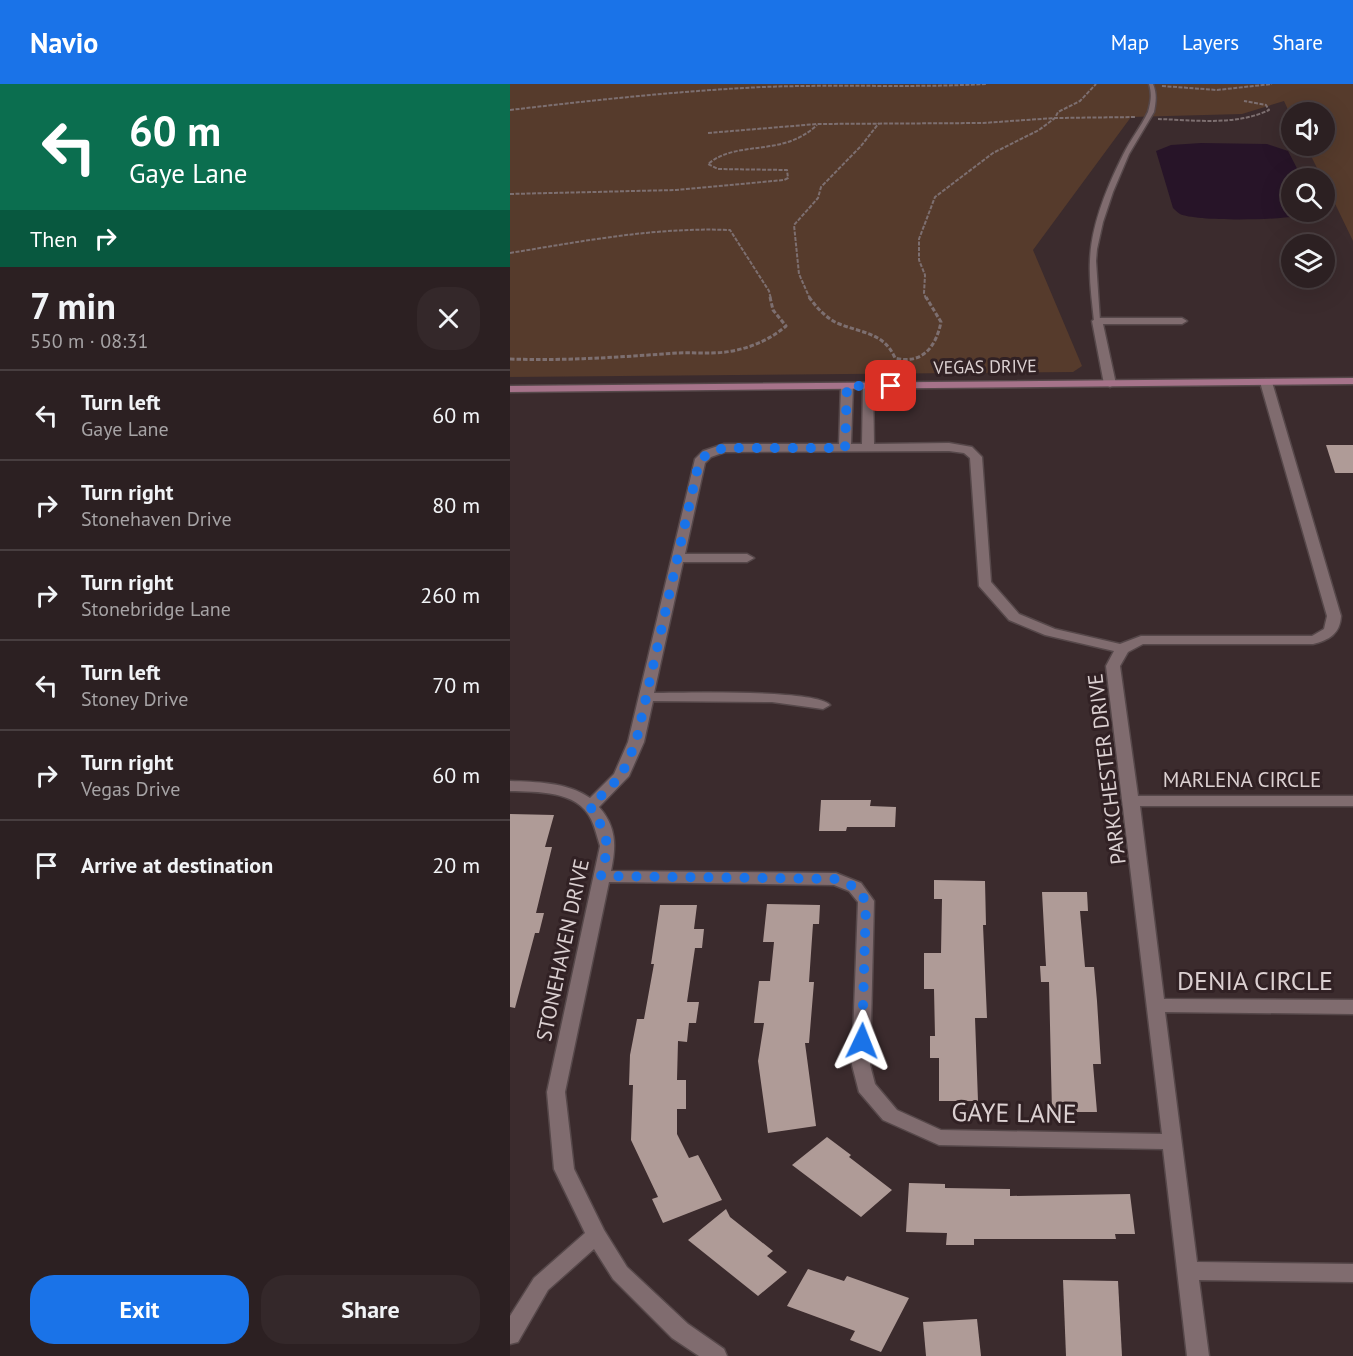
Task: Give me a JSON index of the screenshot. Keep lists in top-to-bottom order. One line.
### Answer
{"streets":{"main road":["VEGAS DRIVE"],"street":["PARKCHESTER DRIVE","MARLENA CIRCLE","STONEHAVEN DRIVE","DENIA CIRCLE","GAYE LANE"]},"crossings":[["VEGAS DRIVE","PARKCHESTER DRIVE"],["PARKCHESTER DRIVE","MARLENA CIRCLE"],["PARKCHESTER DRIVE","DENIA CIRCLE"],["PARKCHESTER DRIVE","GAYE LANE"],["STONEHAVEN DRIVE","GAYE LANE"]],"page":{"header":"Navio","nav":["Map","Layers","Share"],"turn":["60 m","Gaye Lane"],"then":"Then","heading":["7 min","550 m · 08:31"],"list":[{"name":"Turn left","note":"Gaye Lane","value":"60 m"},{"name":"Turn right","note":"Stonehaven Drive","value":"80 m"},{"name":"Turn right","note":"Stonebridge Lane","value":"260 m"},{"name":"Turn left","note":"Stoney Drive","value":"70 m"},{"name":"Turn right","note":"Vegas Drive","value":"60 m"},{"name":"Arrive at destination","value":"20 m"}],"buttons":["Exit","Share"]}}
